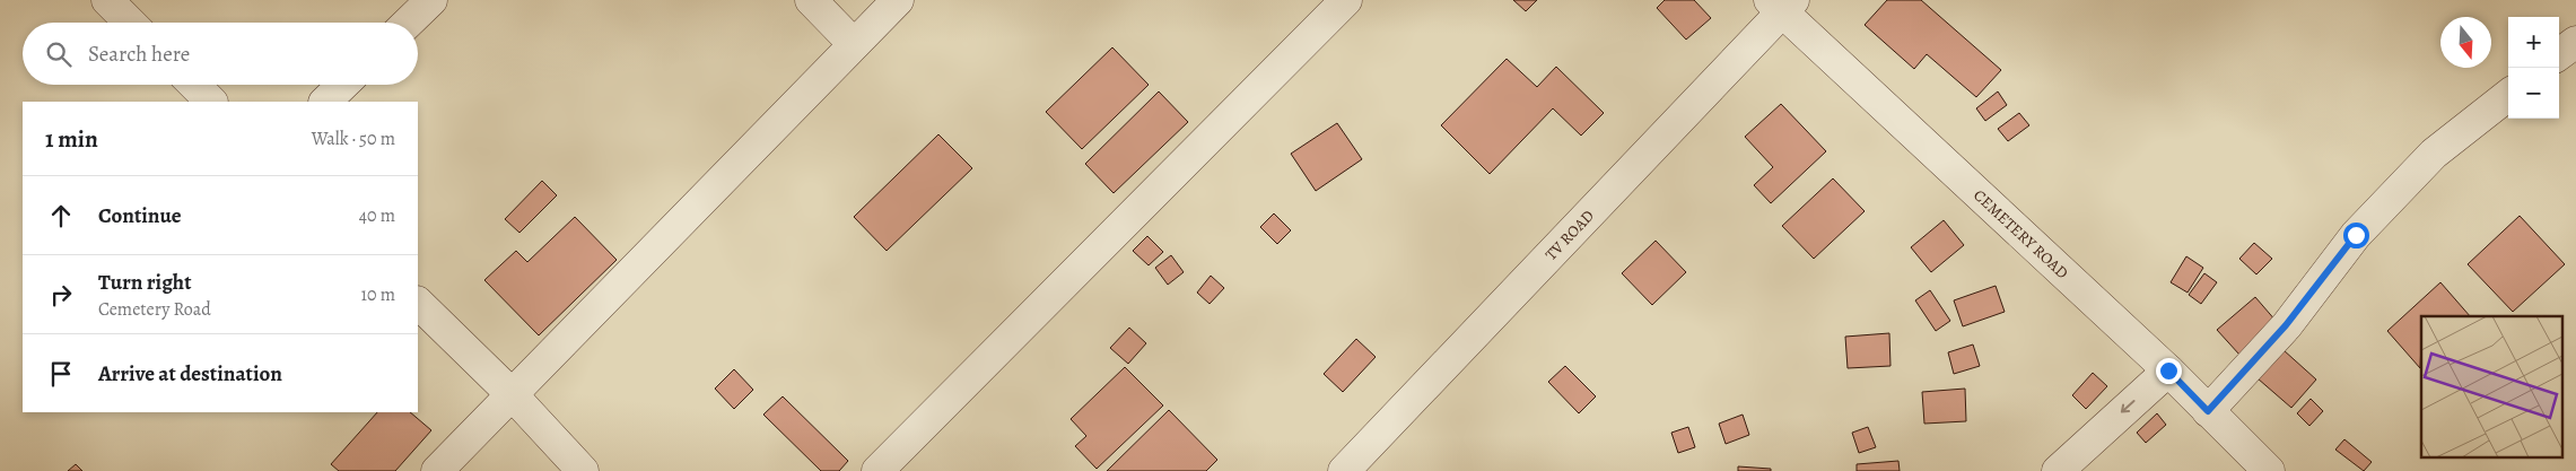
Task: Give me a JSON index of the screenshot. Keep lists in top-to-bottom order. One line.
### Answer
{"streets":{"street":["CEMETERY ROAD","TV ROAD"]},"crossings":[["CEMETERY ROAD","TV ROAD"]],"north":"bottom","page":{"map_buttons":["+","−"],"search":"Search here","heading":["1 min","Walk · 50 m"],"list":[["Continue","40 m"],["Turn right","Cemetery Road","10 m"],"Arrive at destination"]}}
